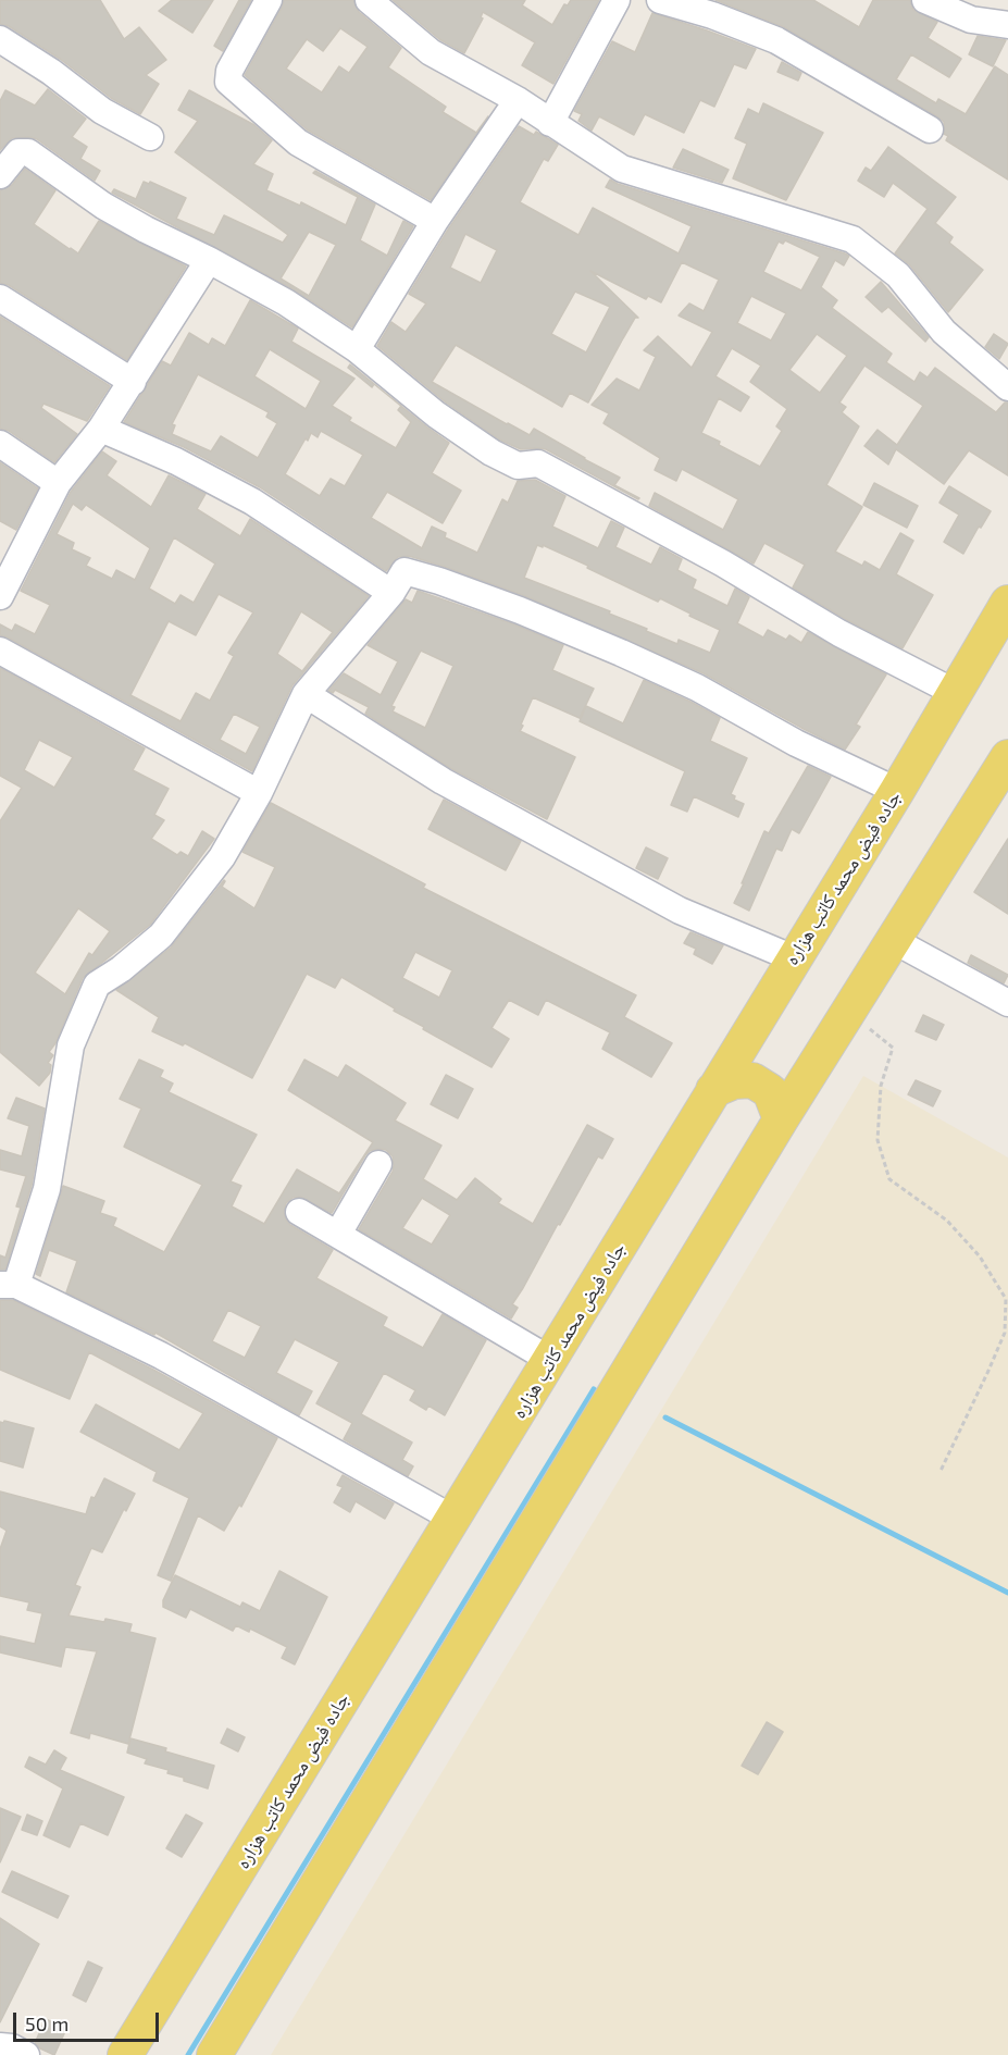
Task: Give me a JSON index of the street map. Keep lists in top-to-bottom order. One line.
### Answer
{"streets":{"main road":["جاده فیض محمد کاتب هزاره"]},"scale_bar":"50 m"}
